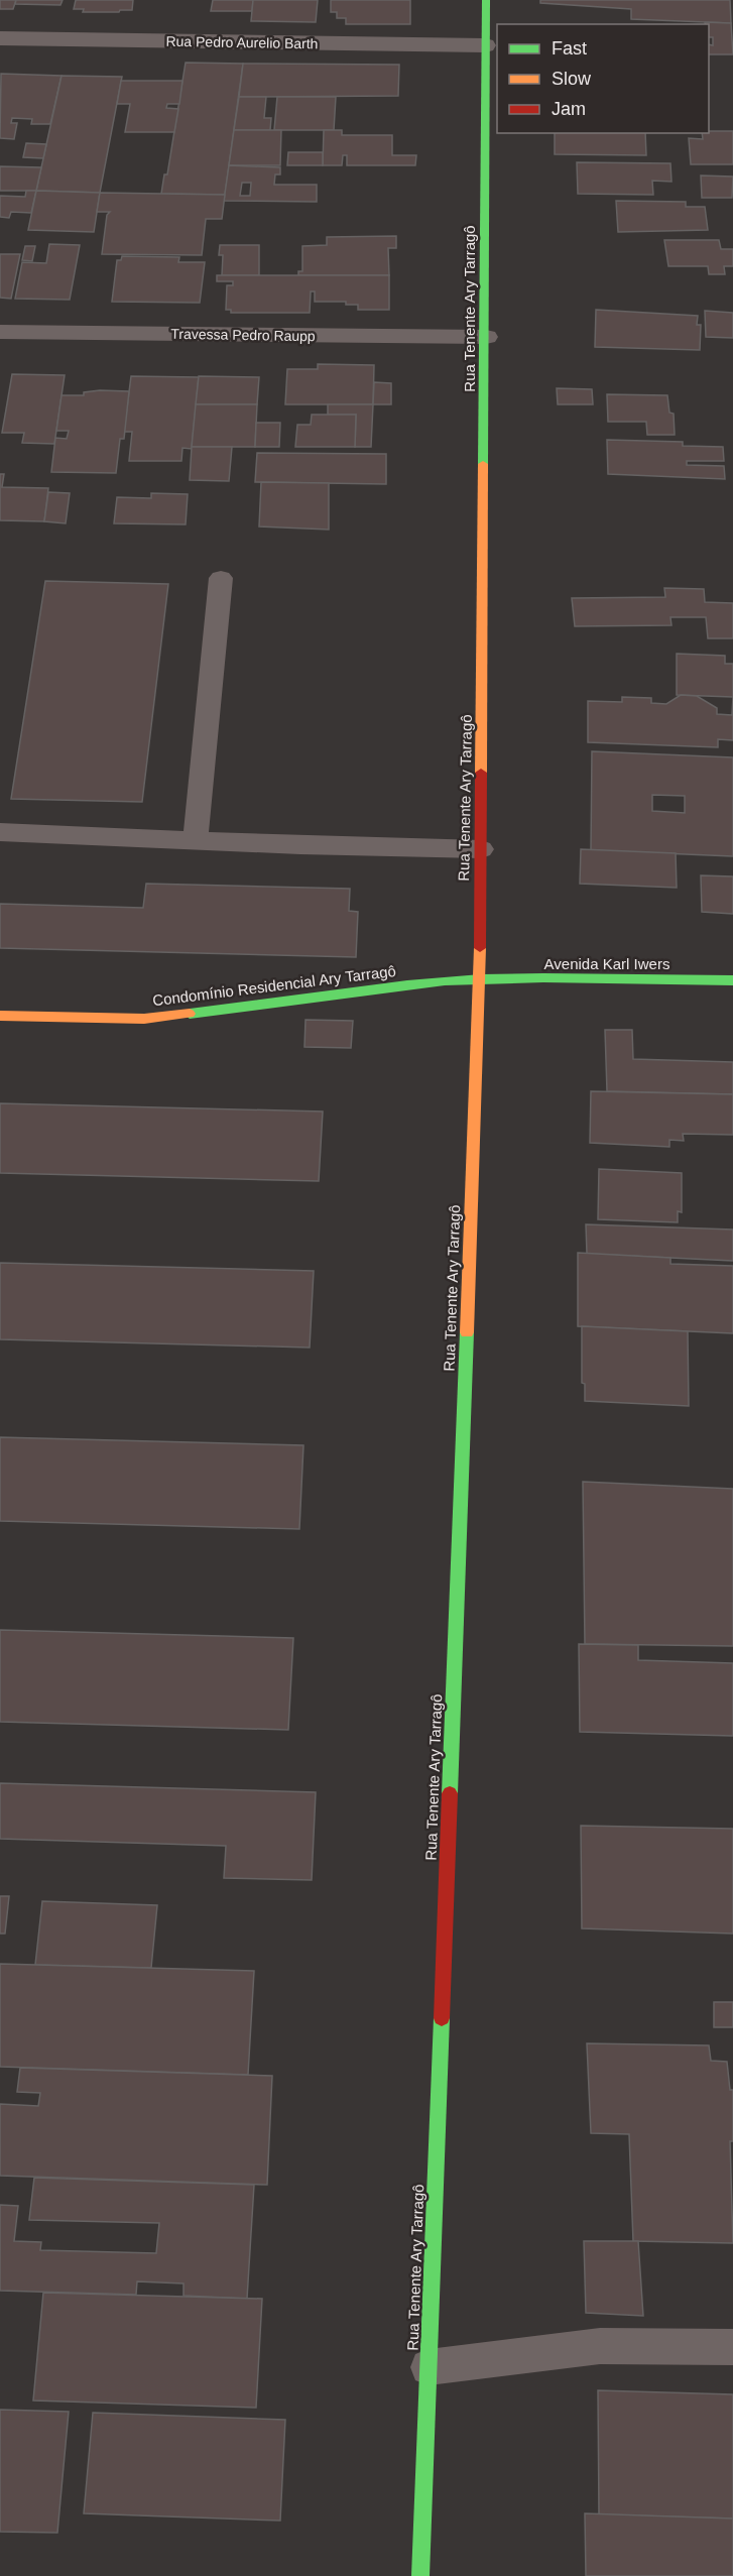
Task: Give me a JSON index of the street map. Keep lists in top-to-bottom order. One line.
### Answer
{"streets":{"main road":["Rua Tenente Ary Tarragô","Avenida Karl Iwers","Condomínio Residencial Ary Tarragô"],"street":["Rua Pedro Aurelio Barth","Travessa Pedro Raupp"]},"crossings":[["Rua Pedro Aurelio Barth","Rua Tenente Ary Tarragô"],["Rua Tenente Ary Tarragô","Travessa Pedro Raupp"],["Rua Tenente Ary Tarragô","Avenida Karl Iwers"],["Rua Tenente Ary Tarragô","Condomínio Residencial Ary Tarragô"],["Avenida Karl Iwers","Condomínio Residencial Ary Tarragô"]],"legend":["Fast","Slow","Jam"]}
